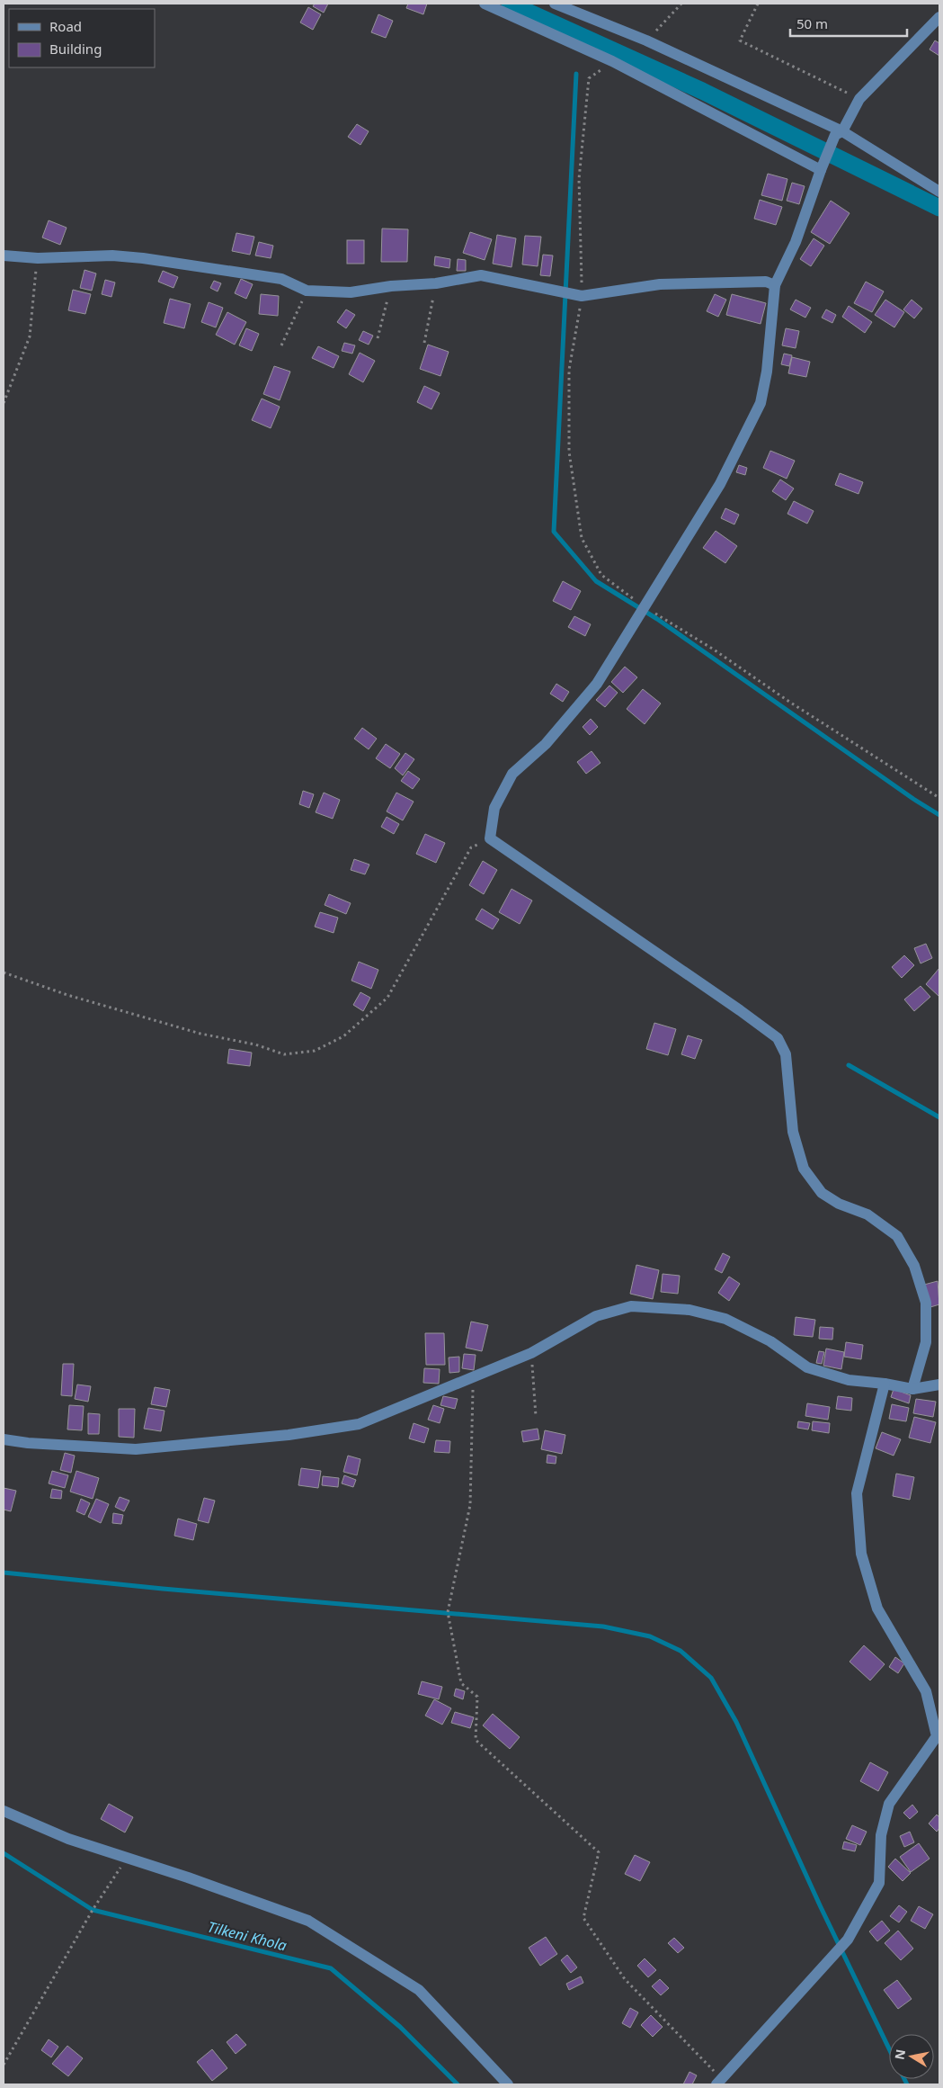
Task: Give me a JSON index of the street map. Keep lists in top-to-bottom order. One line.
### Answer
{"water":["Tilkeni Khola"],"legend":["Road","Building"],"scale_bar":"50 m","north":"left"}
